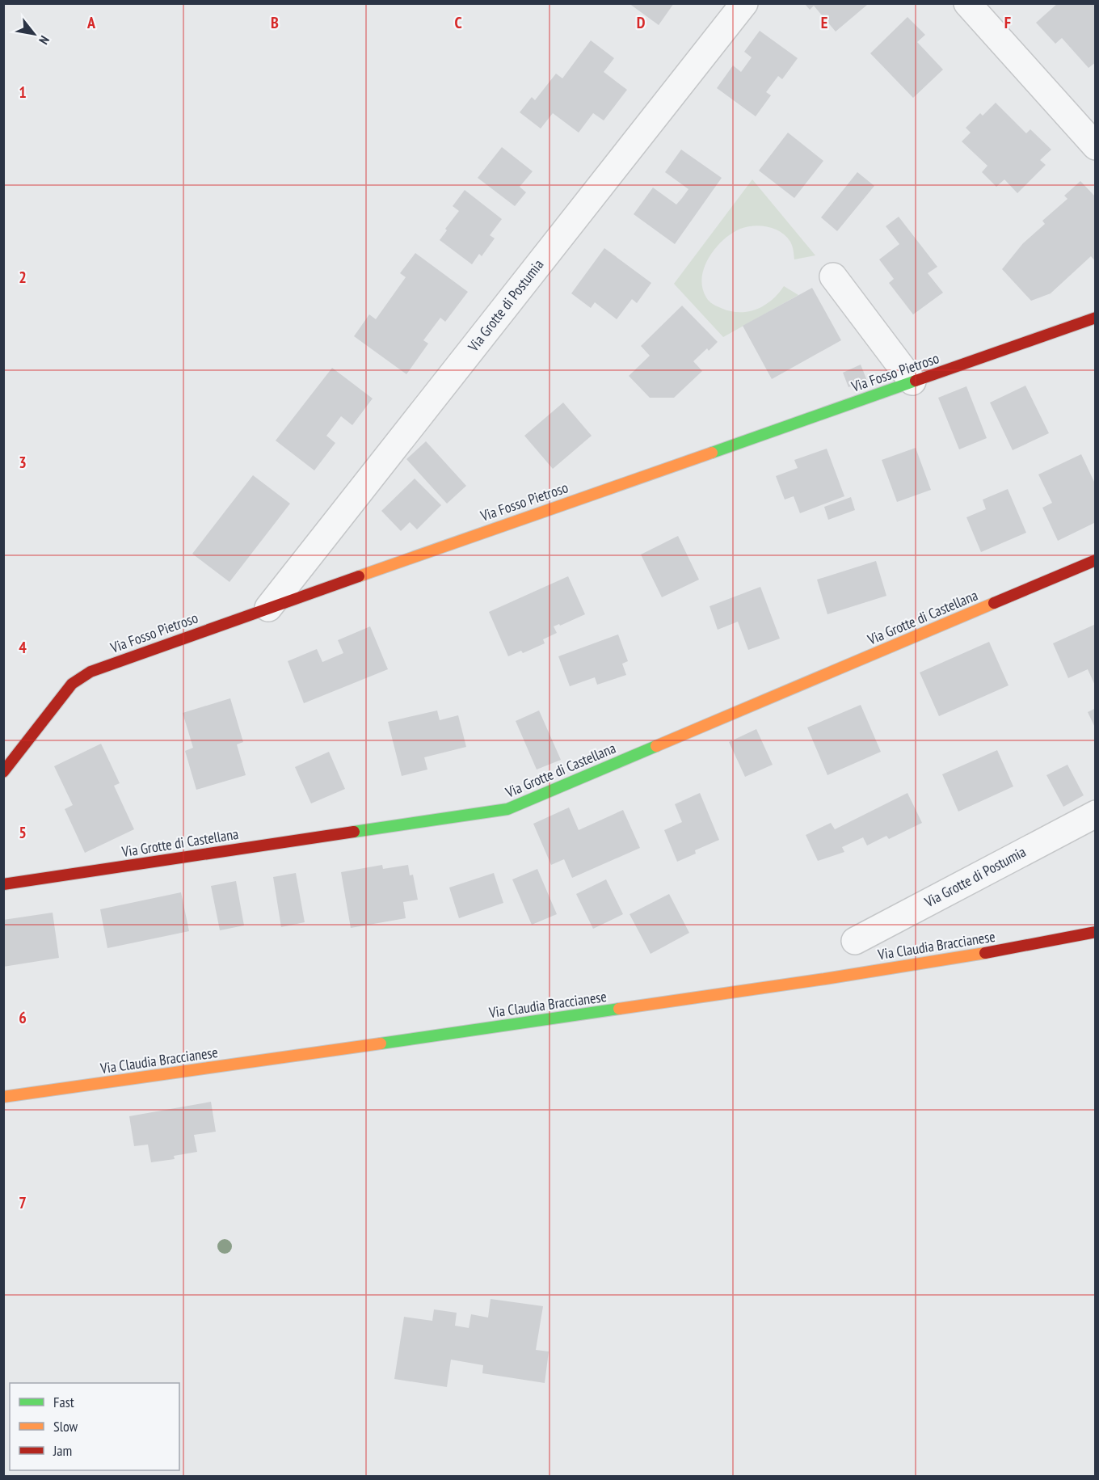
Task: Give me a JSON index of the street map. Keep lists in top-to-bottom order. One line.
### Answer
{"streets":{"street":["Via Grotte di Postumia","Via Fosso Pietroso","Via Grotte di Castellana","Via Claudia Braccianese"]},"crossings":[["Via Grotte di Postumia","Via Fosso Pietroso"]],"legend":["Fast","Slow","Jam"],"north":"bottom right","grid":{"columns":["A","B","C","D","E","F"],"rows":["1","2","3","4","5","6","7"]}}
